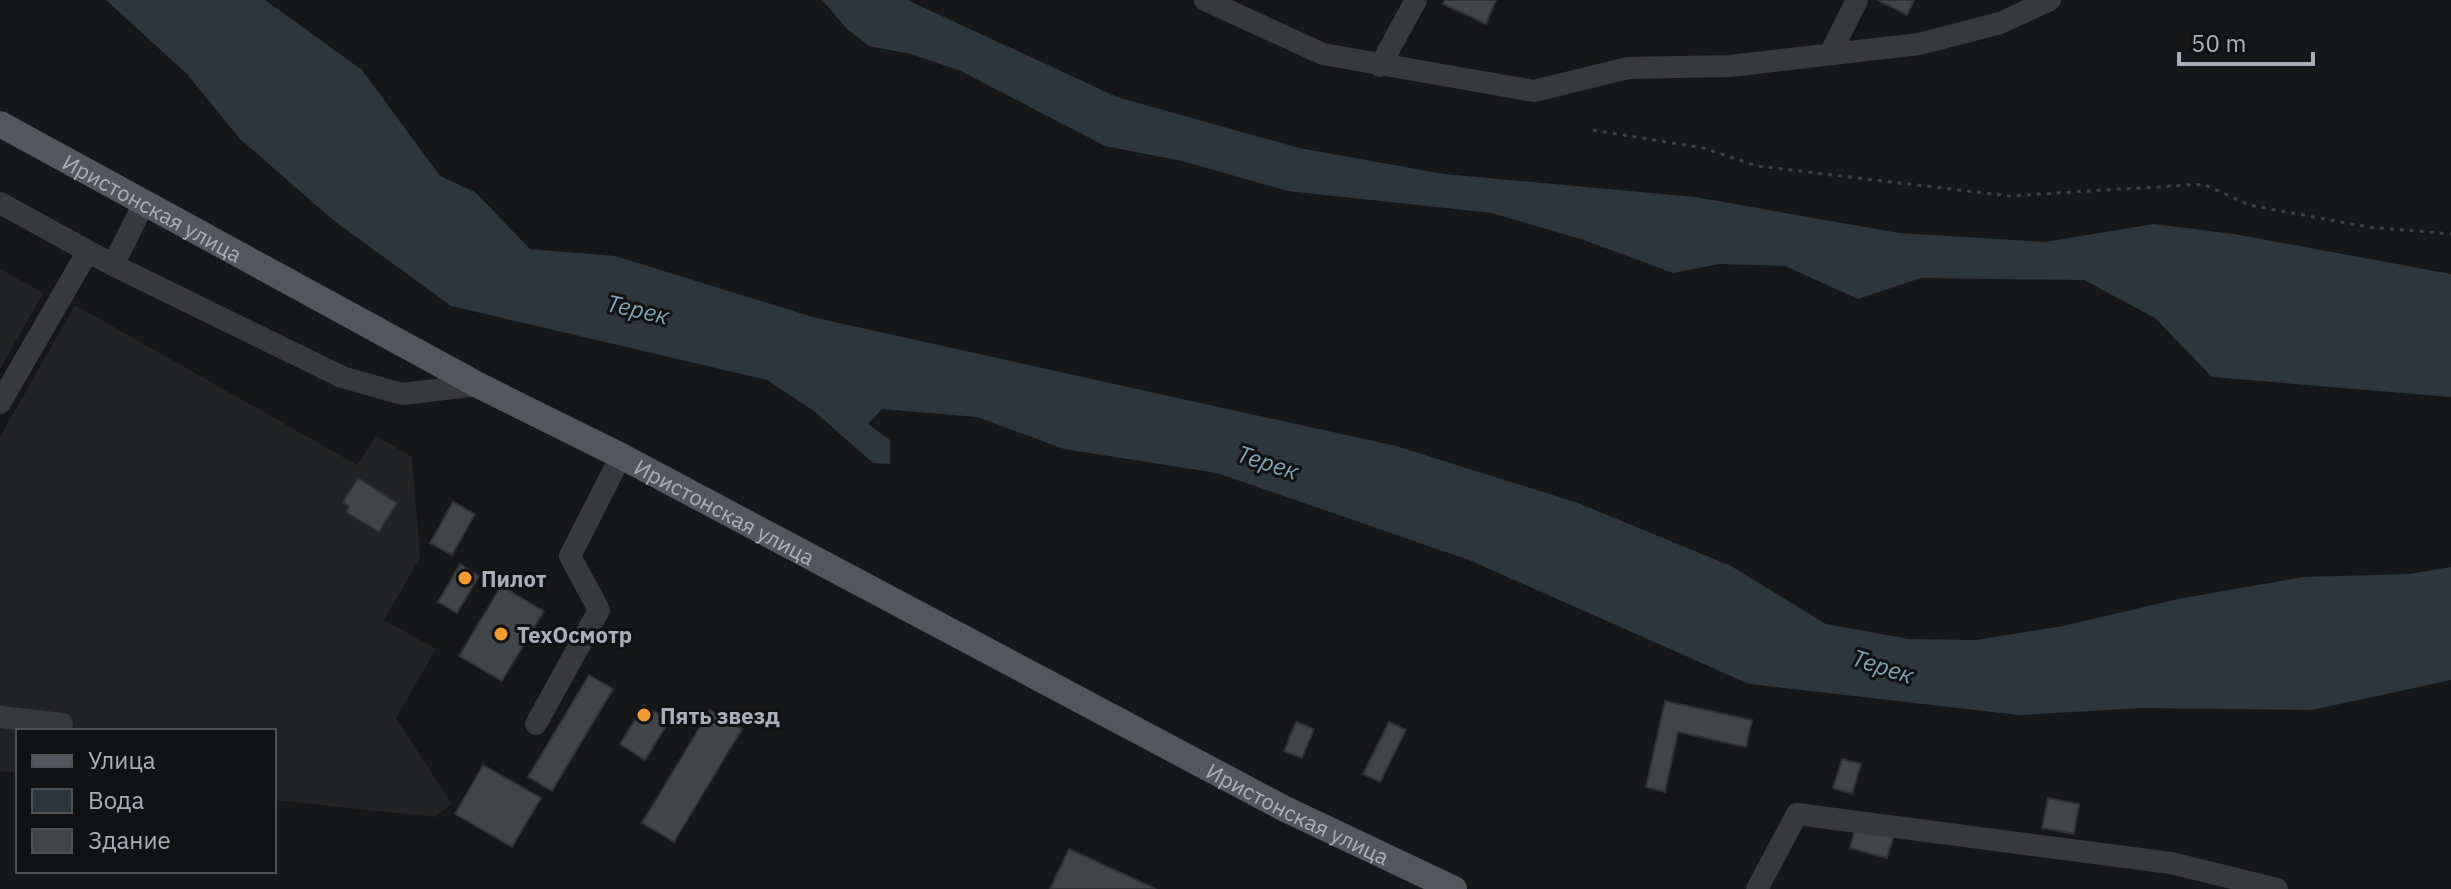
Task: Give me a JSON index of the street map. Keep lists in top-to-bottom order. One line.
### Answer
{"streets":{"main road":["Иристонская улица"]},"water":["Терек"],"places":["Пилот","ТехОсмотр","Пять звезд"],"legend":["Улица","Вода","Здание"],"scale_bar":"50 m"}
